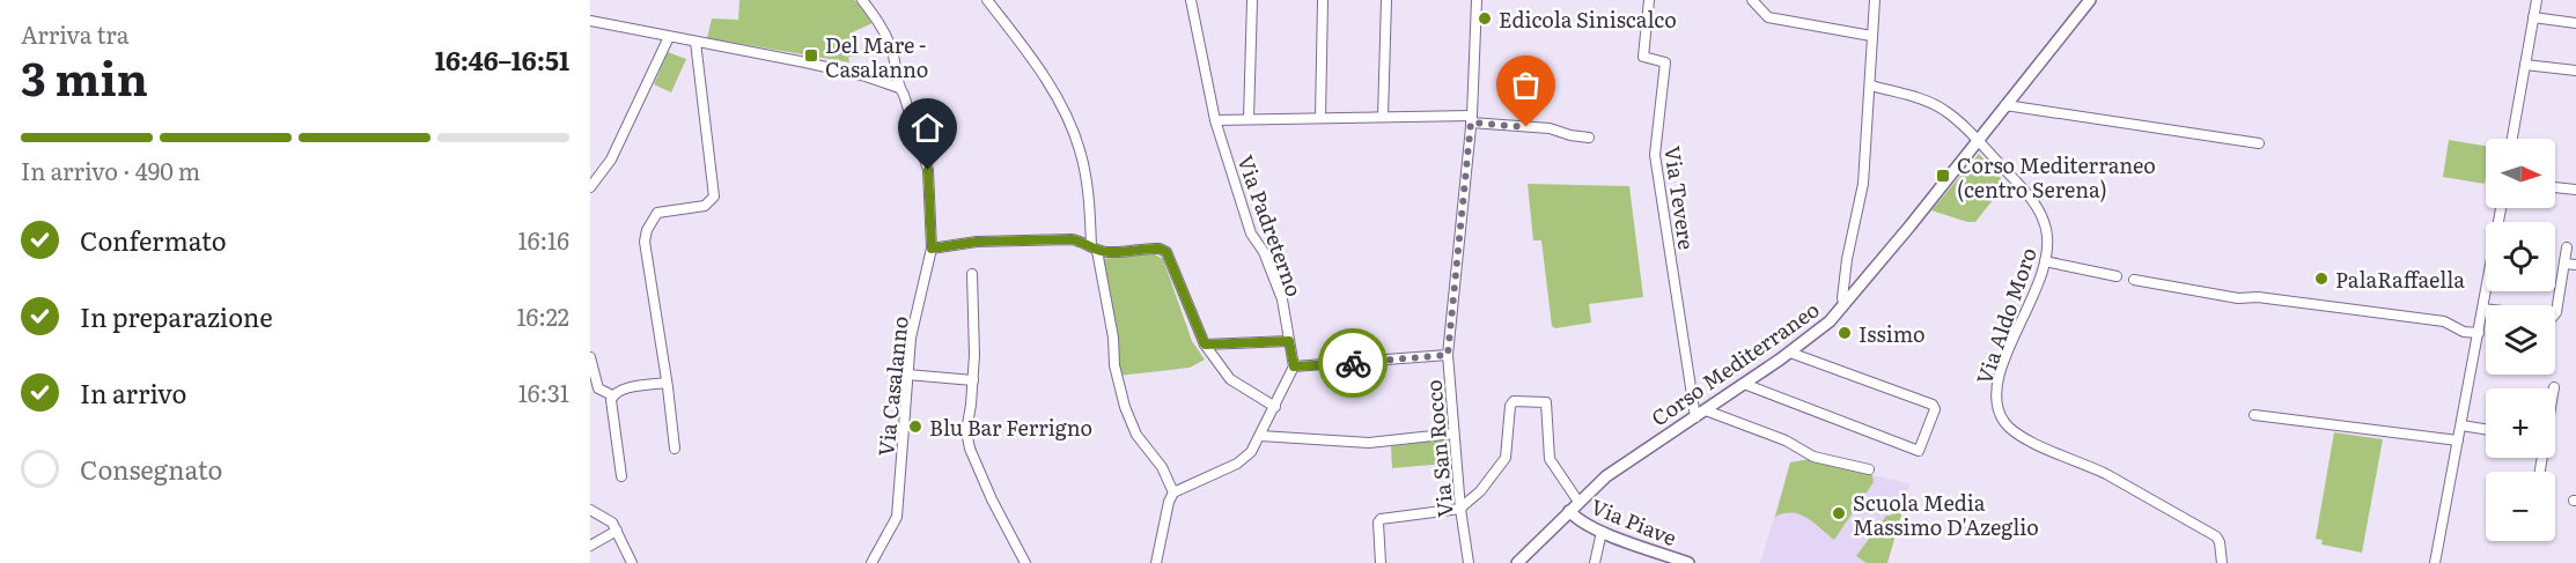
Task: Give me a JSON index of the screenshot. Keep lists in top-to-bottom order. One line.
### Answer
{"streets":{"main road":["Corso Mediterraneo","Via Piave"],"street":["Via Tevere","Via Padreterno","Via Aldo Moro","Via Casalanno","Via San Rocco"]},"crossings":[["Via Tevere","Corso Mediterraneo"],["Via Aldo Moro","Corso Mediterraneo"],["Corso Mediterraneo","Via Piave"]],"places":{"other":["Edicola Siniscalco","PalaRaffaella","Issimo","Blu Bar Ferrigno","Scuola Media Massimo D'Azeglio"],"transit":["Del Mare - Casalanno","Corso Mediterraneo (centro Serena)"]},"north":"right","page":{"heading":["3 min","Arriva tra","16:46–16:51"],"bar":"In arrivo · 490 m","map_buttons":["+","−"],"list":[["Confermato","16:16"],["In preparazione","16:22"],["In arrivo","16:31"],"Consegnato"]}}
